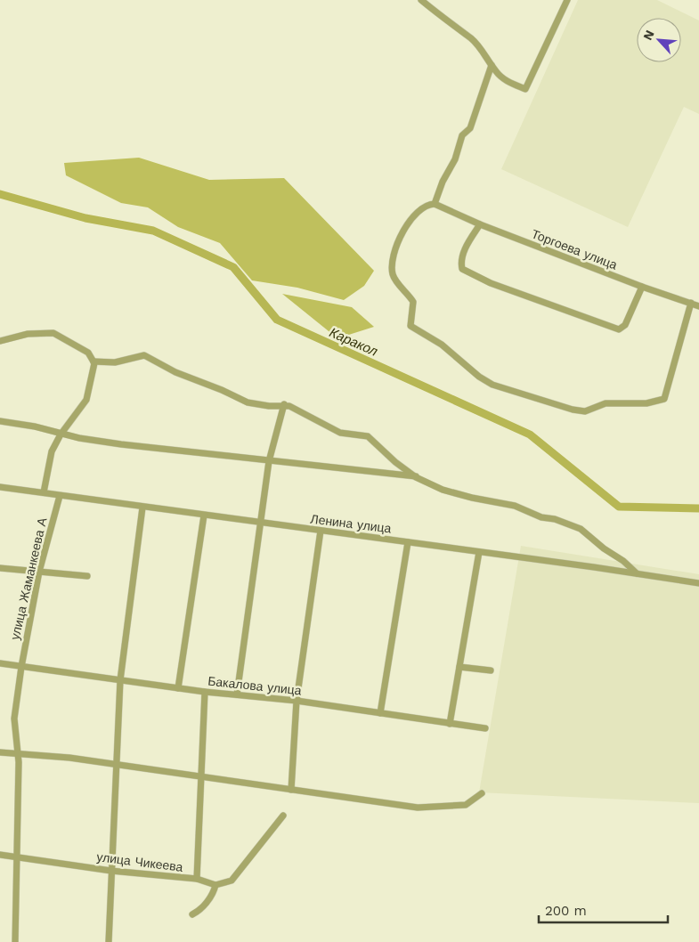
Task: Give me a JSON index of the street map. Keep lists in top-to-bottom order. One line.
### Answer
{"streets":{"street":["Торгоева улица","Ленина улица","улица Жаманкеева А","Бакалова улица","улица Чикеева"]},"crossings":[["Ленина улица","улица Жаманкеева А"],["улица Жаманкеева А","Бакалова улица"],["улица Жаманкеева А","улица Чикеева"],["Бакалова улица","улица Чикеева"]],"water":["Каракол"],"scale_bar":"200 m","north":"top left"}
